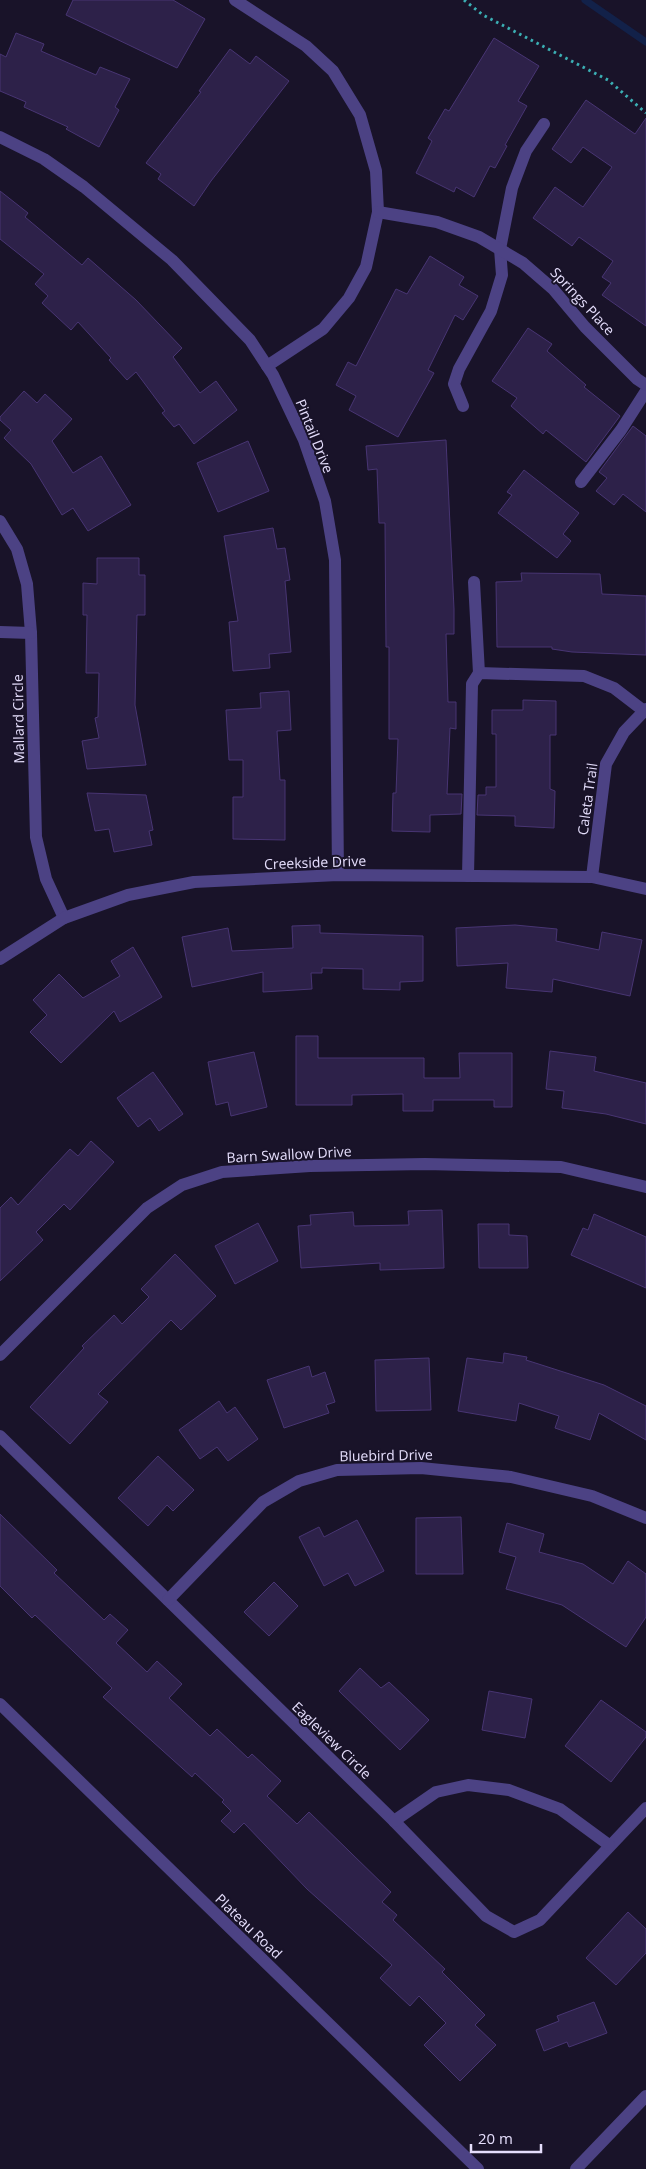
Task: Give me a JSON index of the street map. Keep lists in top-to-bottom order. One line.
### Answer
{"streets":{"street":["Springs Place","Pintail Drive","Mallard Circle","Caleta Trail","Creekside Drive","Barn Swallow Drive","Bluebird Drive","Eagleview Circle","Plateau Road"]},"crossings":[["Pintail Drive","Creekside Drive"],["Mallard Circle","Creekside Drive"],["Caleta Trail","Creekside Drive"],["Bluebird Drive","Eagleview Circle"]],"scale_bar":"20 m"}
